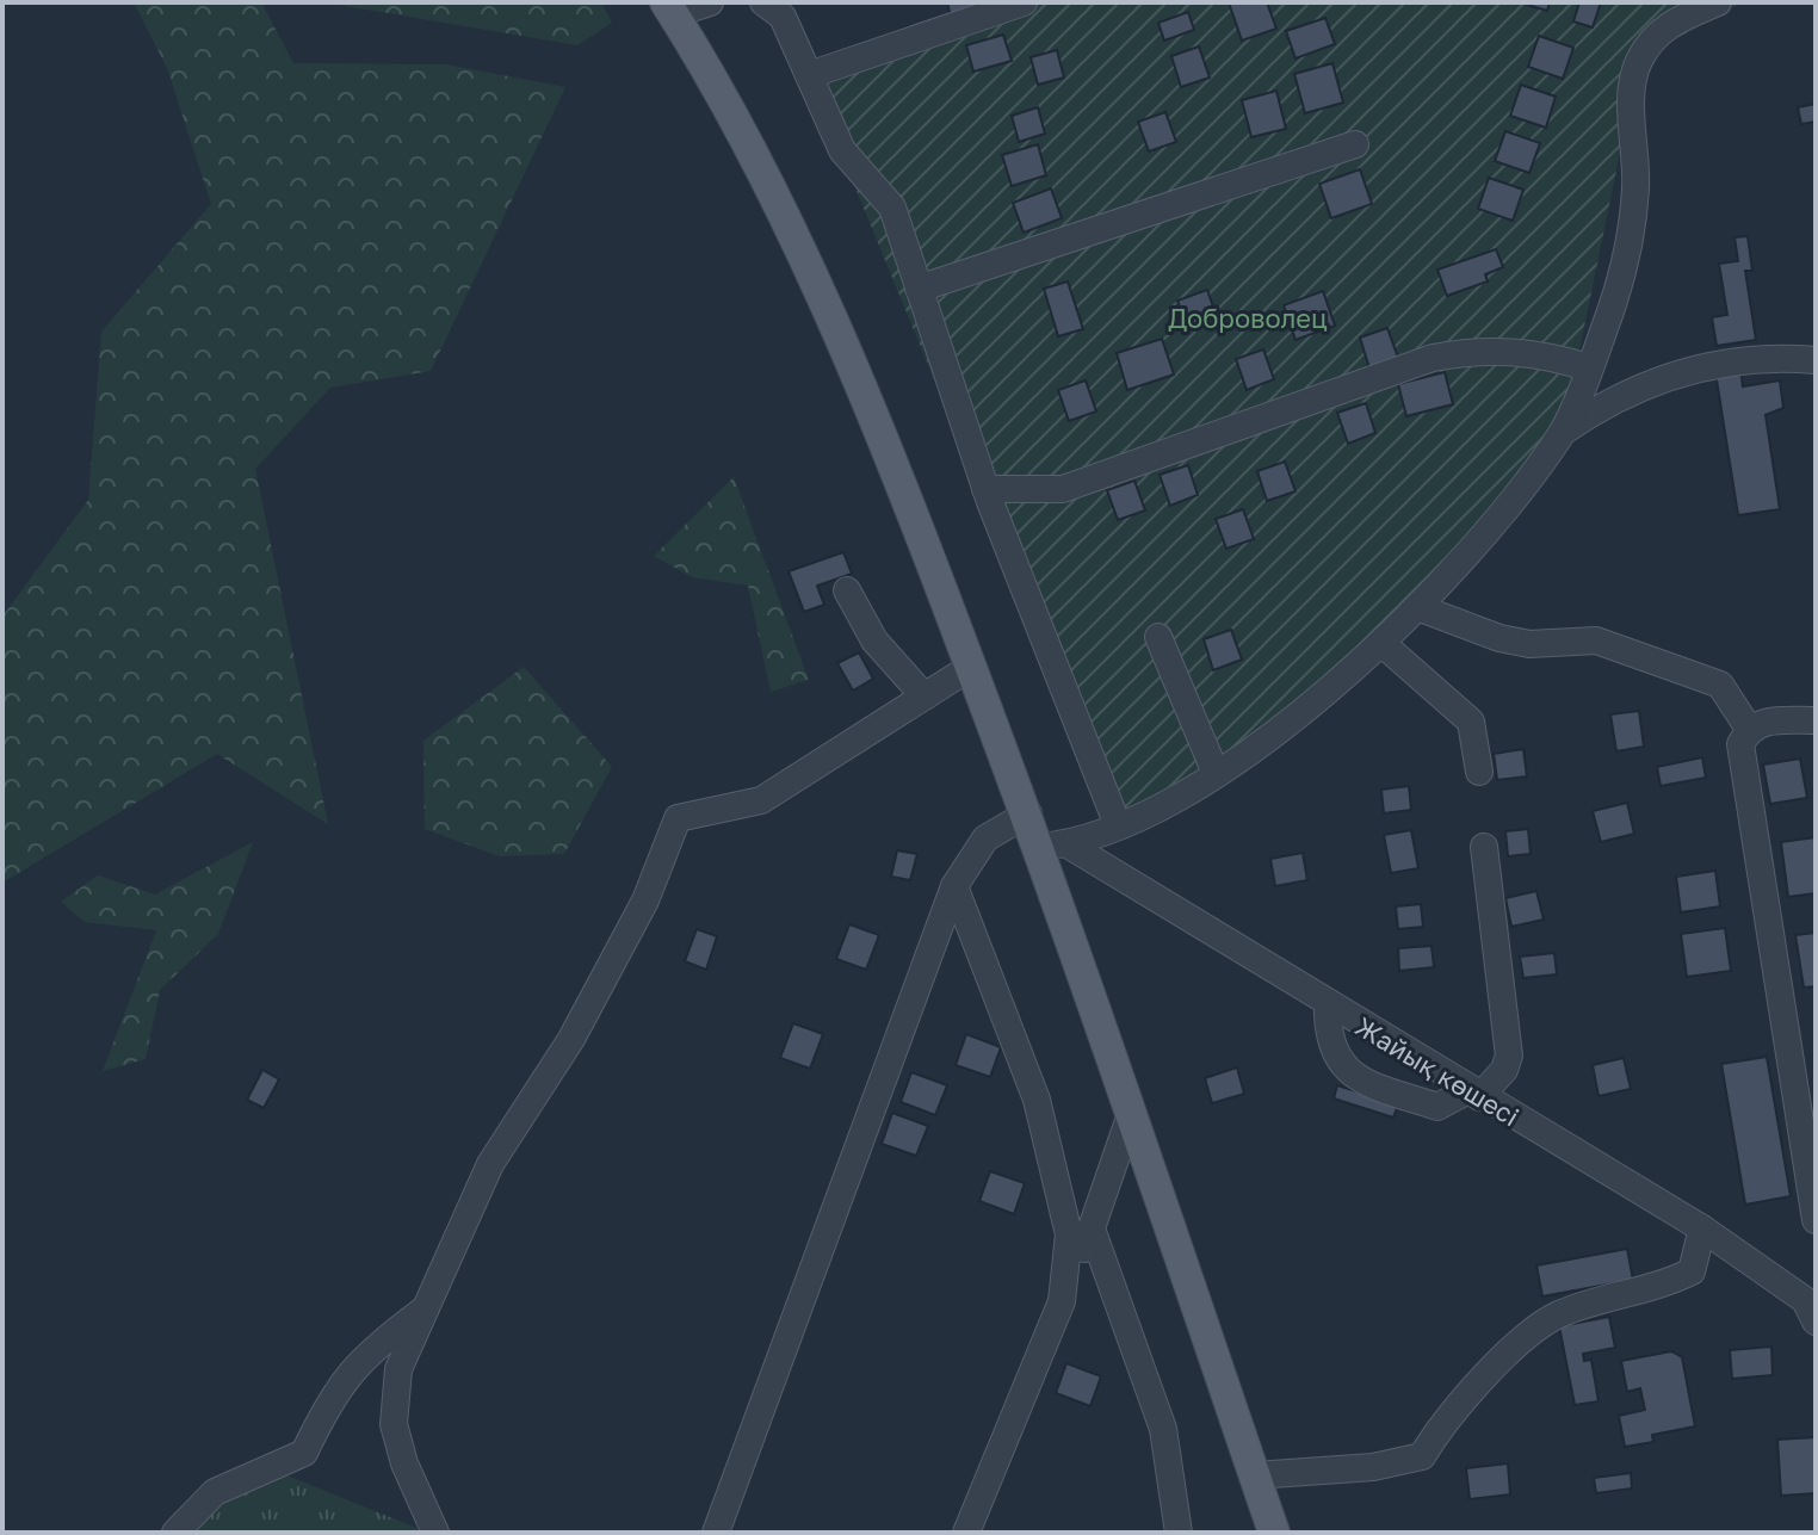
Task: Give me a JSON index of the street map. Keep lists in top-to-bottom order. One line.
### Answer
{"streets":{"street":["Жайық көшесі"]},"parks":["Доброволец"]}
